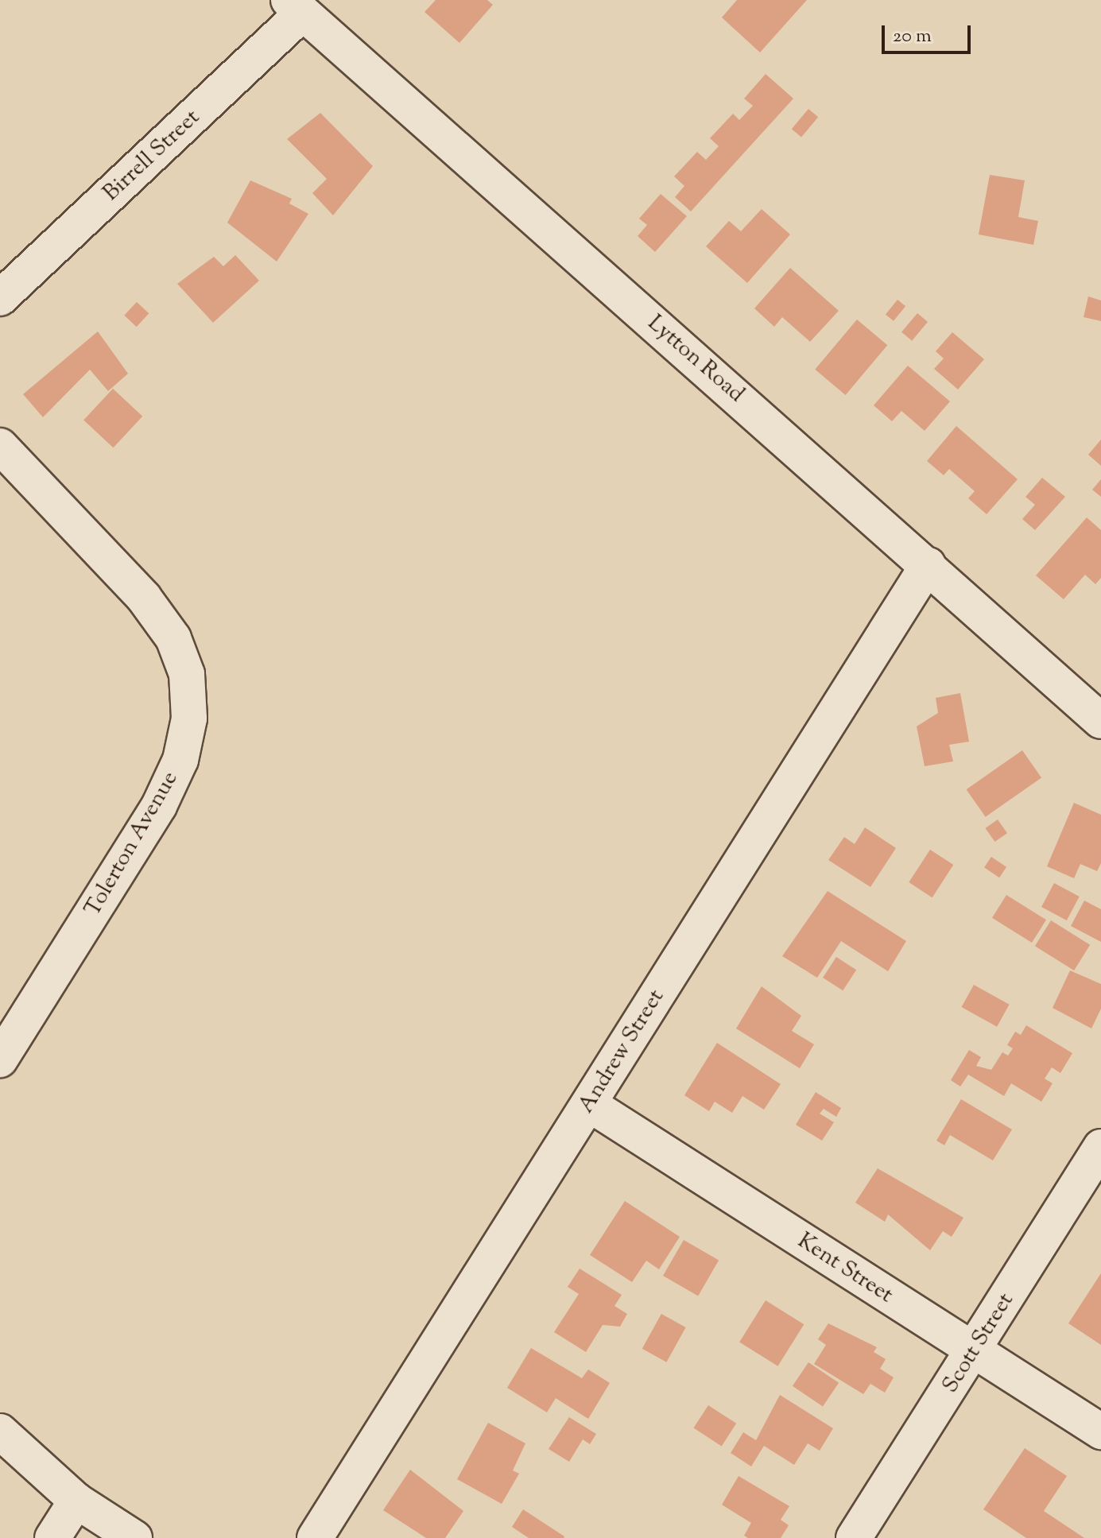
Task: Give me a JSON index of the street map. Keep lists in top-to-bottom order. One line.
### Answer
{"streets":{"street":["Birrell Street","Lytton Road","Tolerton Avenue","Andrew Street","Kent Street","Scott Street"]},"crossings":[["Birrell Street","Lytton Road"],["Lytton Road","Andrew Street"],["Andrew Street","Kent Street"],["Kent Street","Scott Street"]],"scale_bar":"20 m"}
